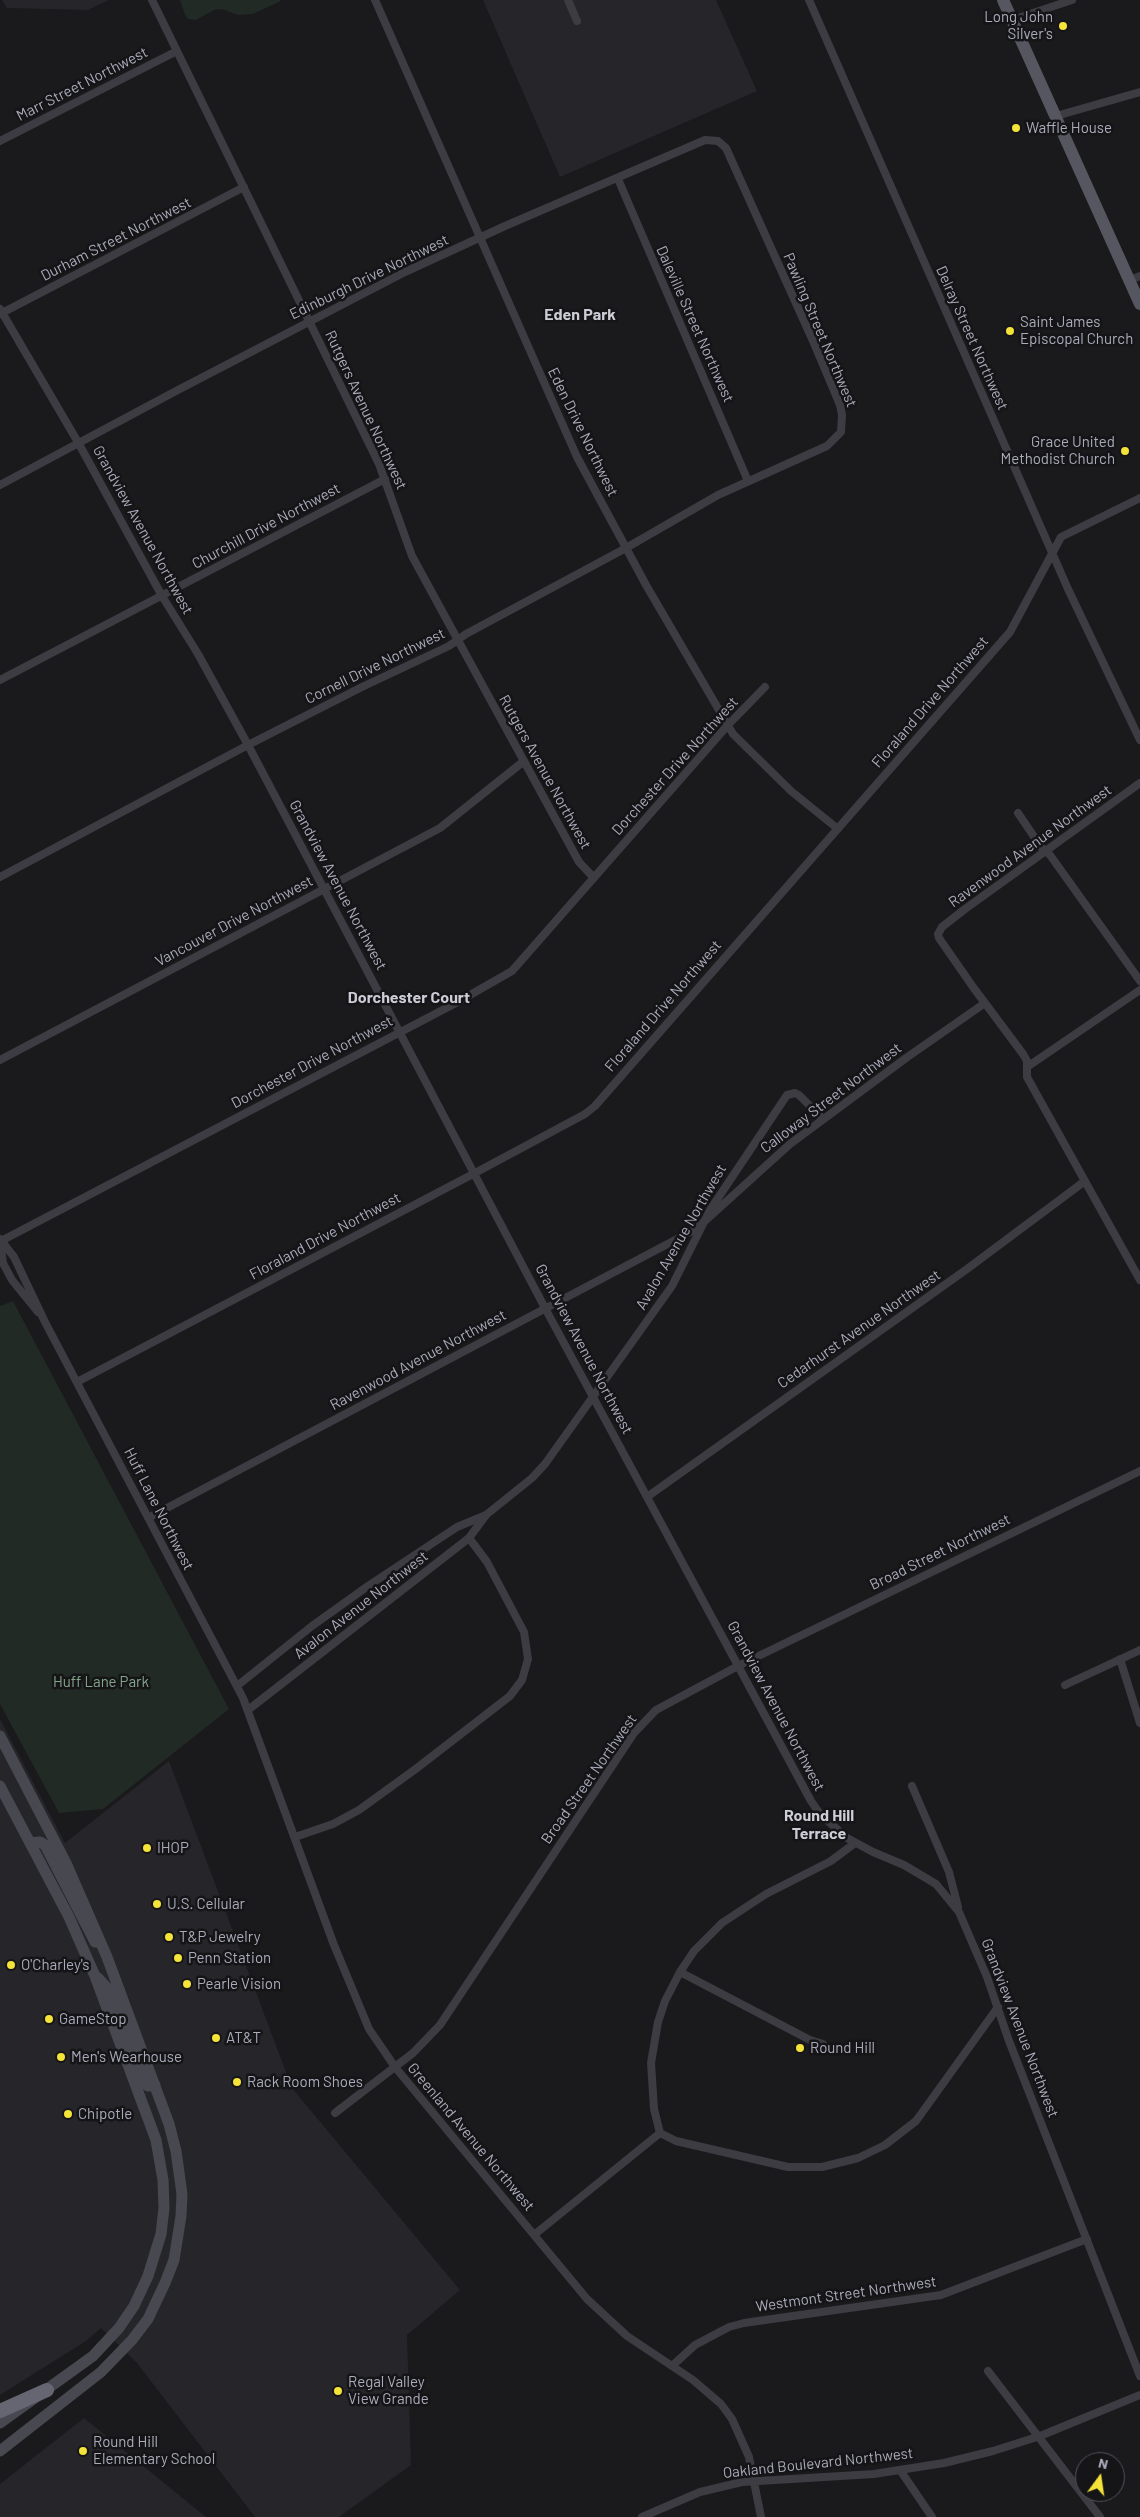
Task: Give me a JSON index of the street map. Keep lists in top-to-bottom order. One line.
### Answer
{"streets":{"street":["Marr Street Northwest","Durham Street Northwest","Edinburgh Drive Northwest","Daleville Street Northwest","Pawling Street Northwest","Delray Street Northwest","Rutgers Avenue Northwest","Eden Drive Northwest","Churchill Drive Northwest","Grandview Avenue Northwest","Cornell Drive Northwest","Floraland Drive Northwest","Dorchester Drive Northwest","Ravenwood Avenue Northwest","Vancouver Drive Northwest","Calloway Street Northwest","Avalon Avenue Northwest","Cedarhurst Avenue Northwest","Huff Lane Northwest","Broad Street Northwest","Greenland Avenue Northwest","Westmont Street Northwest","Oakland Boulevard Northwest"]},"crossings":[["Marr Street Northwest","Rutgers Avenue Northwest"],["Durham Street Northwest","Rutgers Avenue Northwest"],["Durham Street Northwest","Grandview Avenue Northwest"],["Edinburgh Drive Northwest","Daleville Street Northwest"],["Edinburgh Drive Northwest","Pawling Street Northwest"],["Edinburgh Drive Northwest","Rutgers Avenue Northwest"],["Edinburgh Drive Northwest","Eden Drive Northwest"],["Edinburgh Drive Northwest","Grandview Avenue Northwest"],["Daleville Street Northwest","Cornell Drive Northwest"],["Pawling Street Northwest","Cornell Drive Northwest"],["Delray Street Northwest","Floraland Drive Northwest"],["Rutgers Avenue Northwest","Churchill Drive Northwest"],["Rutgers Avenue Northwest","Cornell Drive Northwest"],["Rutgers Avenue Northwest","Dorchester Drive Northwest"],["Rutgers Avenue Northwest","Vancouver Drive Northwest"],["Eden Drive Northwest","Cornell Drive Northwest"],["Eden Drive Northwest","Floraland Drive Northwest"],["Eden Drive Northwest","Dorchester Drive Northwest"],["Churchill Drive Northwest","Grandview Avenue Northwest"],["Grandview Avenue Northwest","Cornell Drive Northwest"],["Grandview Avenue Northwest","Floraland Drive Northwest"],["Grandview Avenue Northwest","Dorchester Drive Northwest"],["Grandview Avenue Northwest","Ravenwood Avenue Northwest"],["Grandview Avenue Northwest","Vancouver Drive Northwest"],["Grandview Avenue Northwest","Avalon Avenue Northwest"],["Grandview Avenue Northwest","Cedarhurst Avenue Northwest"],["Grandview Avenue Northwest","Broad Street Northwest"],["Grandview Avenue Northwest","Westmont Street Northwest"],["Floraland Drive Northwest","Huff Lane Northwest"],["Dorchester Drive Northwest","Huff Lane Northwest"],["Ravenwood Avenue Northwest","Calloway Street Northwest"],["Ravenwood Avenue Northwest","Avalon Avenue Northwest"],["Ravenwood Avenue Northwest","Huff Lane Northwest"],["Calloway Street Northwest","Avalon Avenue Northwest"],["Avalon Avenue Northwest","Huff Lane Northwest"],["Avalon Avenue Northwest","Greenland Avenue Northwest"],["Huff Lane Northwest","Greenland Avenue Northwest"],["Broad Street Northwest","Greenland Avenue Northwest"],["Greenland Avenue Northwest","Westmont Street Northwest"],["Greenland Avenue Northwest","Oakland Boulevard Northwest"]],"districts":["Eden Park","Dorchester Court","Round Hill Terrace"],"parks":["Huff Lane Park"],"places":["Long John Silver's","Waffle House","Saint James Episcopal Church","Grace United Methodist Church","IHOP","U.S. Cellular","T&P Jewelry","Penn Station","O'Charley's","Pearle Vision","GameStop","AT&T","Round Hill","Men's Wearhouse","Rack Room Shoes","Chipotle","Regal Valley View Grande","Round Hill Elementary School"],"north":"top"}
